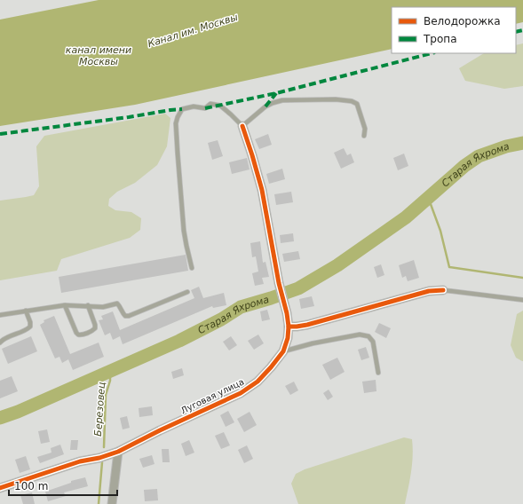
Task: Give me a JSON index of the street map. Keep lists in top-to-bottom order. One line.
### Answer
{"streets":{"street":["Луговая улица"]},"water":["Канал им. Москвы","канал имени Москвы","Старая Яхрома","Березовец"],"legend":["Велодорожка","Тропа"],"scale_bar":"100 m"}
